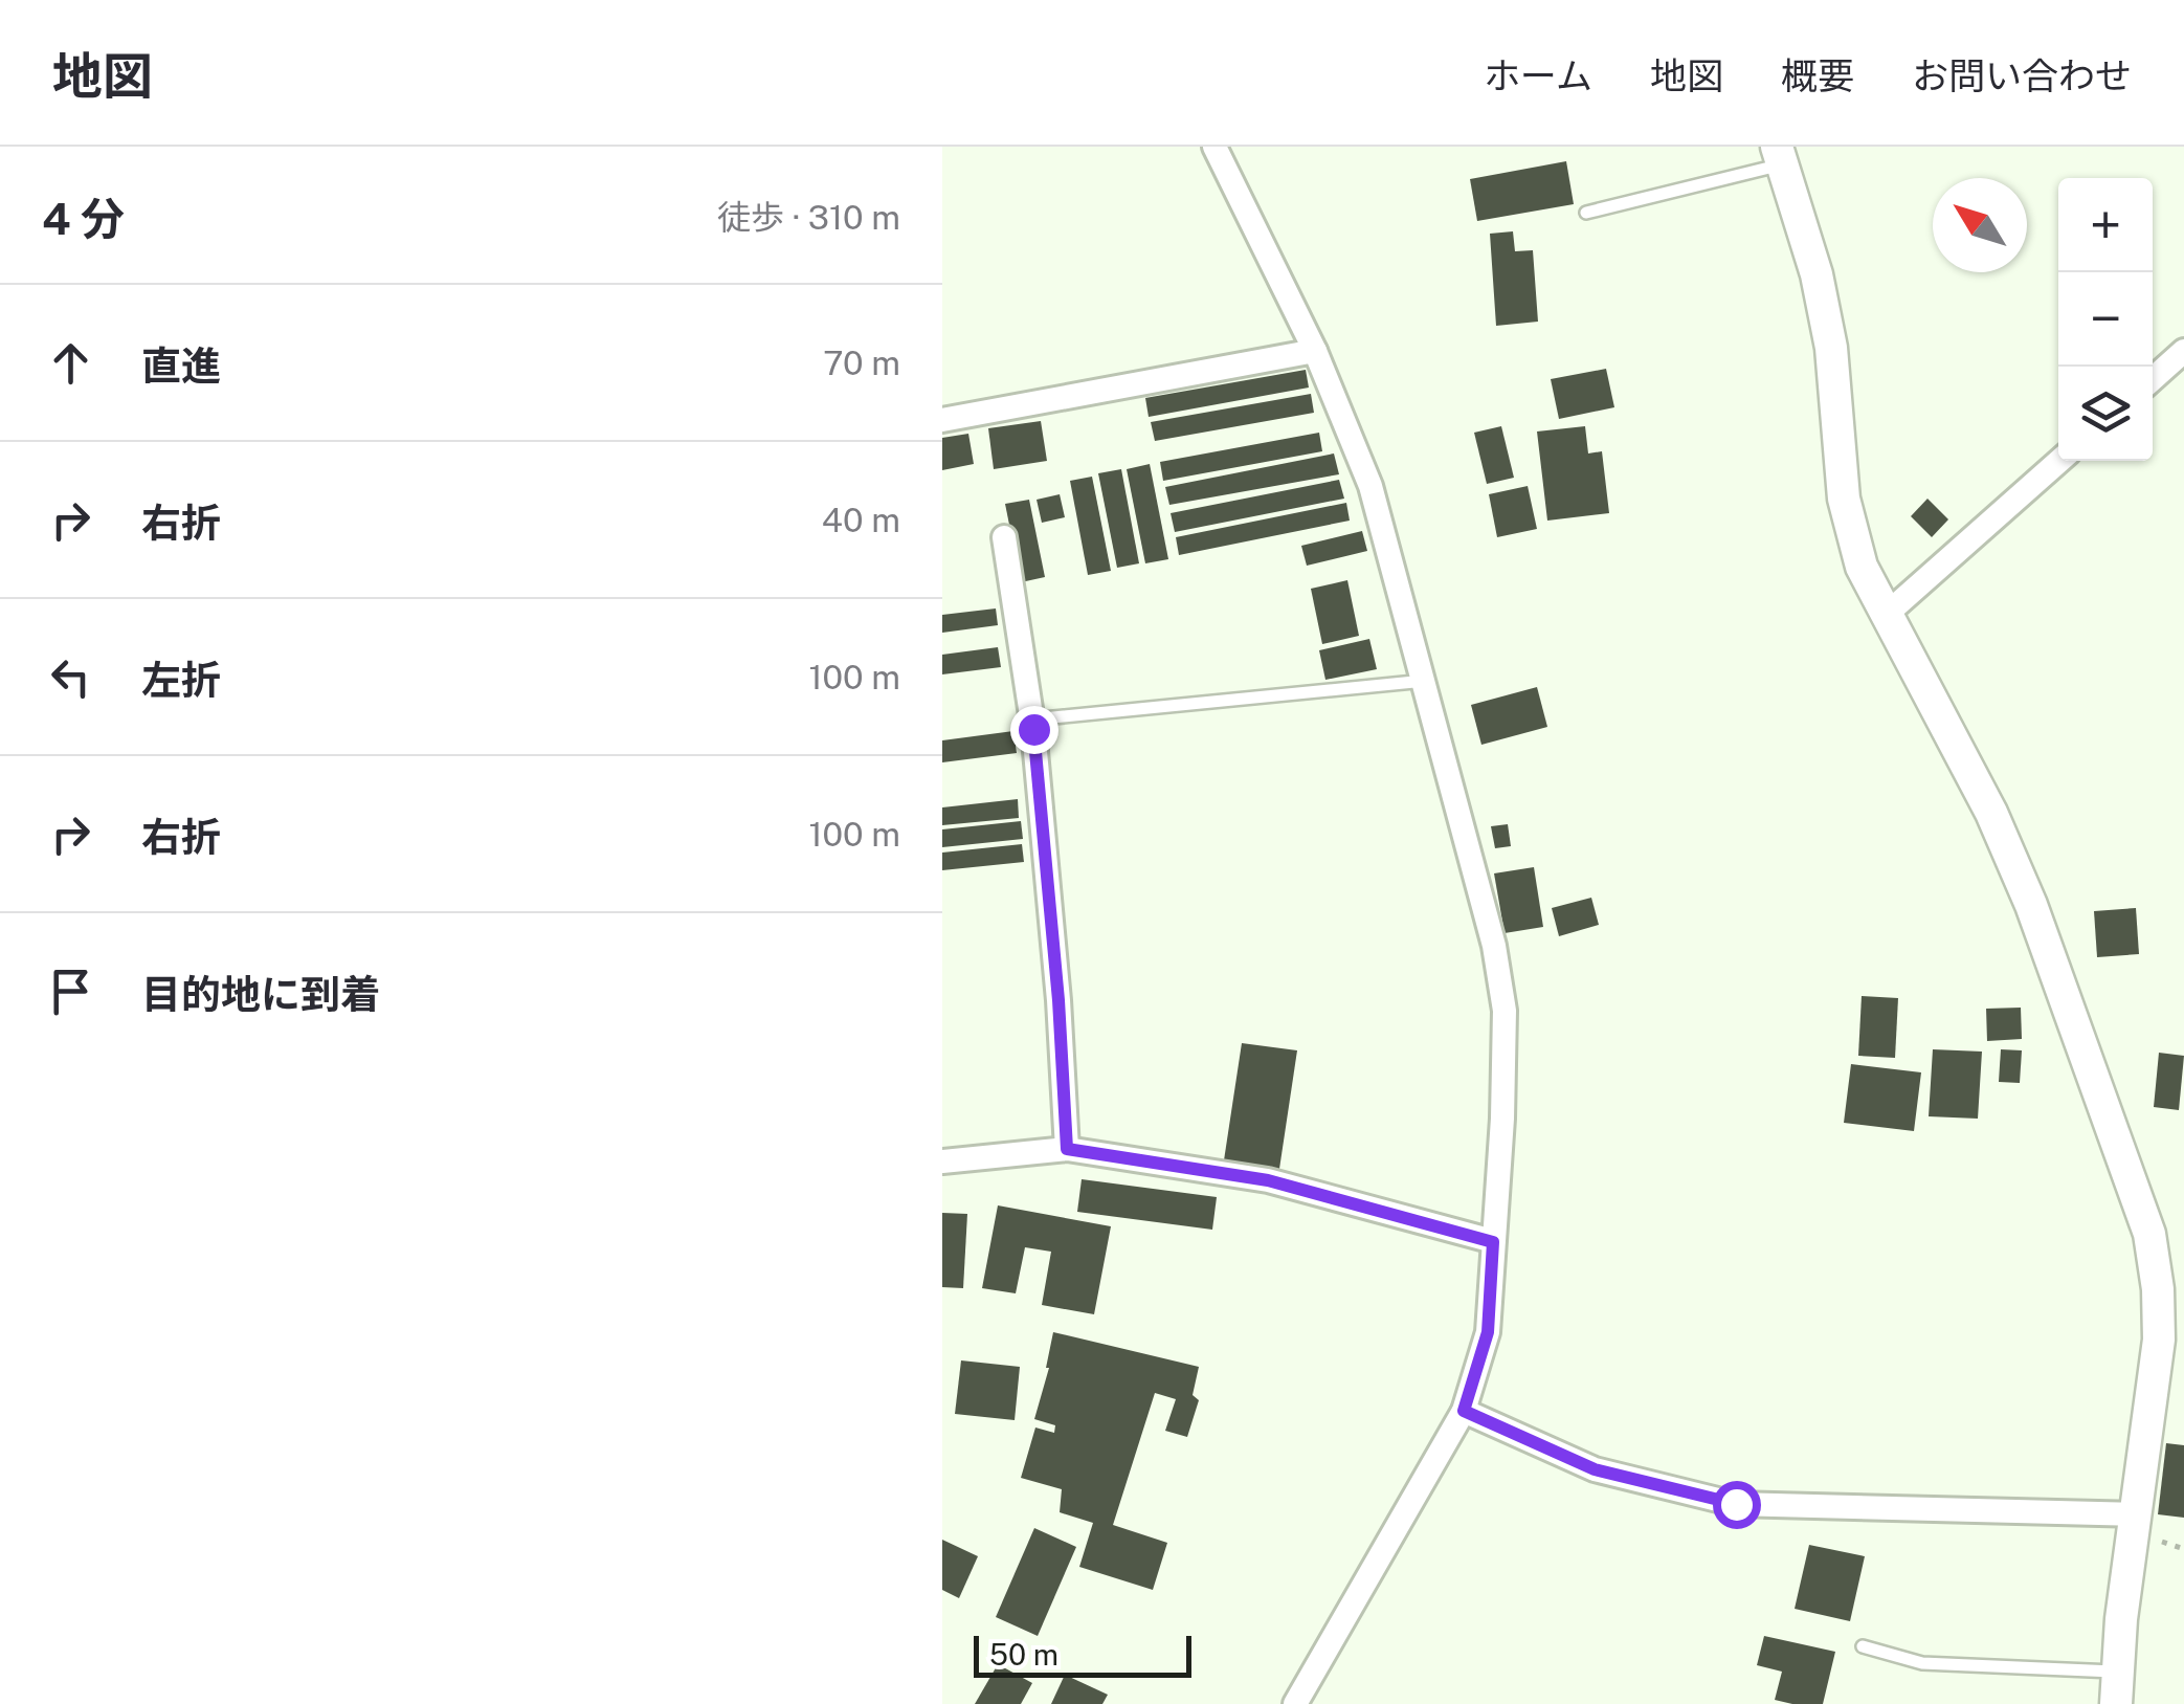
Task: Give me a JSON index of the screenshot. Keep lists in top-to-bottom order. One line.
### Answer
{"scale_bar":"50 m","north":"top left","page":{"header":"地図","nav":["ホーム","地図","概要","お問い合わせ"],"heading":["4 分","徒歩 · 310 m"],"map_buttons":["+","−"],"list":[["直進","70 m"],["右折","40 m"],["左折","100 m"],["右折","100 m"],"目的地に到着"],"scale":"50 m"}}
